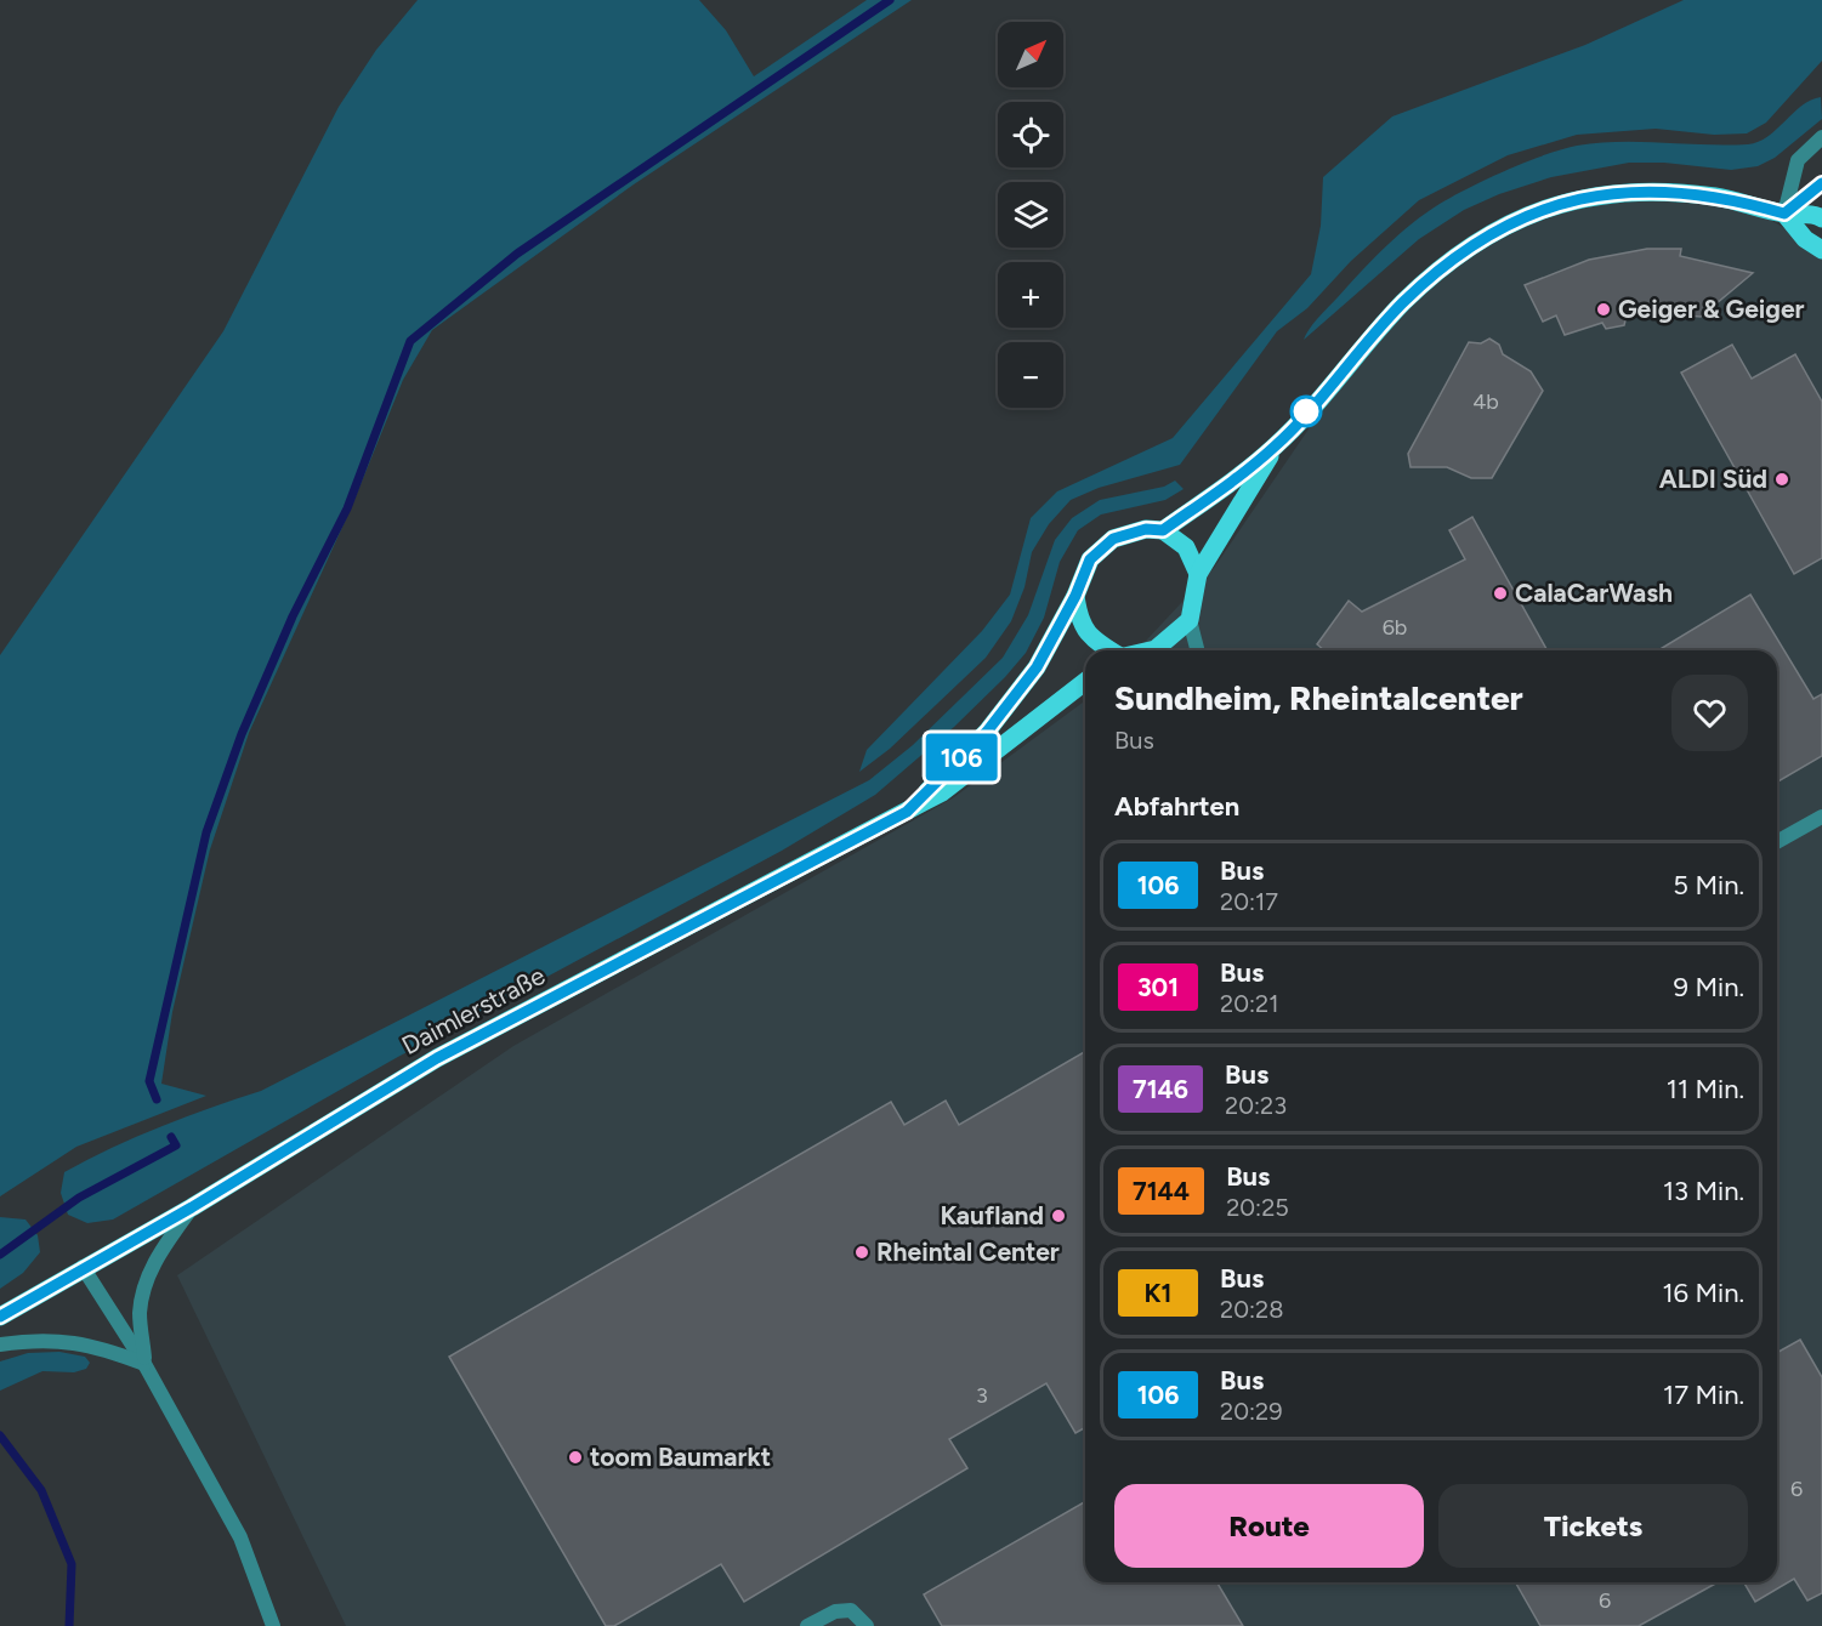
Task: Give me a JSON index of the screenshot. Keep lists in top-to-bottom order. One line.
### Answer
{"streets":{"main road":["Daimlerstraße"]},"places":["Geiger & Geiger","ALDI Süd","CalaCarWash","Kaufland","Rheintal Center","toom Baumarkt"],"lines":["bus line 106"],"house_numbers":["4b","6b","3","6","6"],"north":"top right","page":{"on_map":"106","map_buttons":["+","−"],"heading":[["Sundheim, Rheintalcenter","Bus"],"Abfahrten"],"list":[{"mark":"106","name":"Bus","note":"20:17","value":"5 Min."},{"mark":"301","name":"Bus","note":"20:21","value":"9 Min."},{"mark":"7146","name":"Bus","note":"20:23","value":"11 Min."},{"mark":"7144","name":"Bus","note":"20:25","value":"13 Min."},{"mark":"K1","name":"Bus","note":"20:28","value":"16 Min."},{"mark":"106","name":"Bus","note":"20:29","value":"17 Min."}],"buttons":["Route","Tickets"]}}
